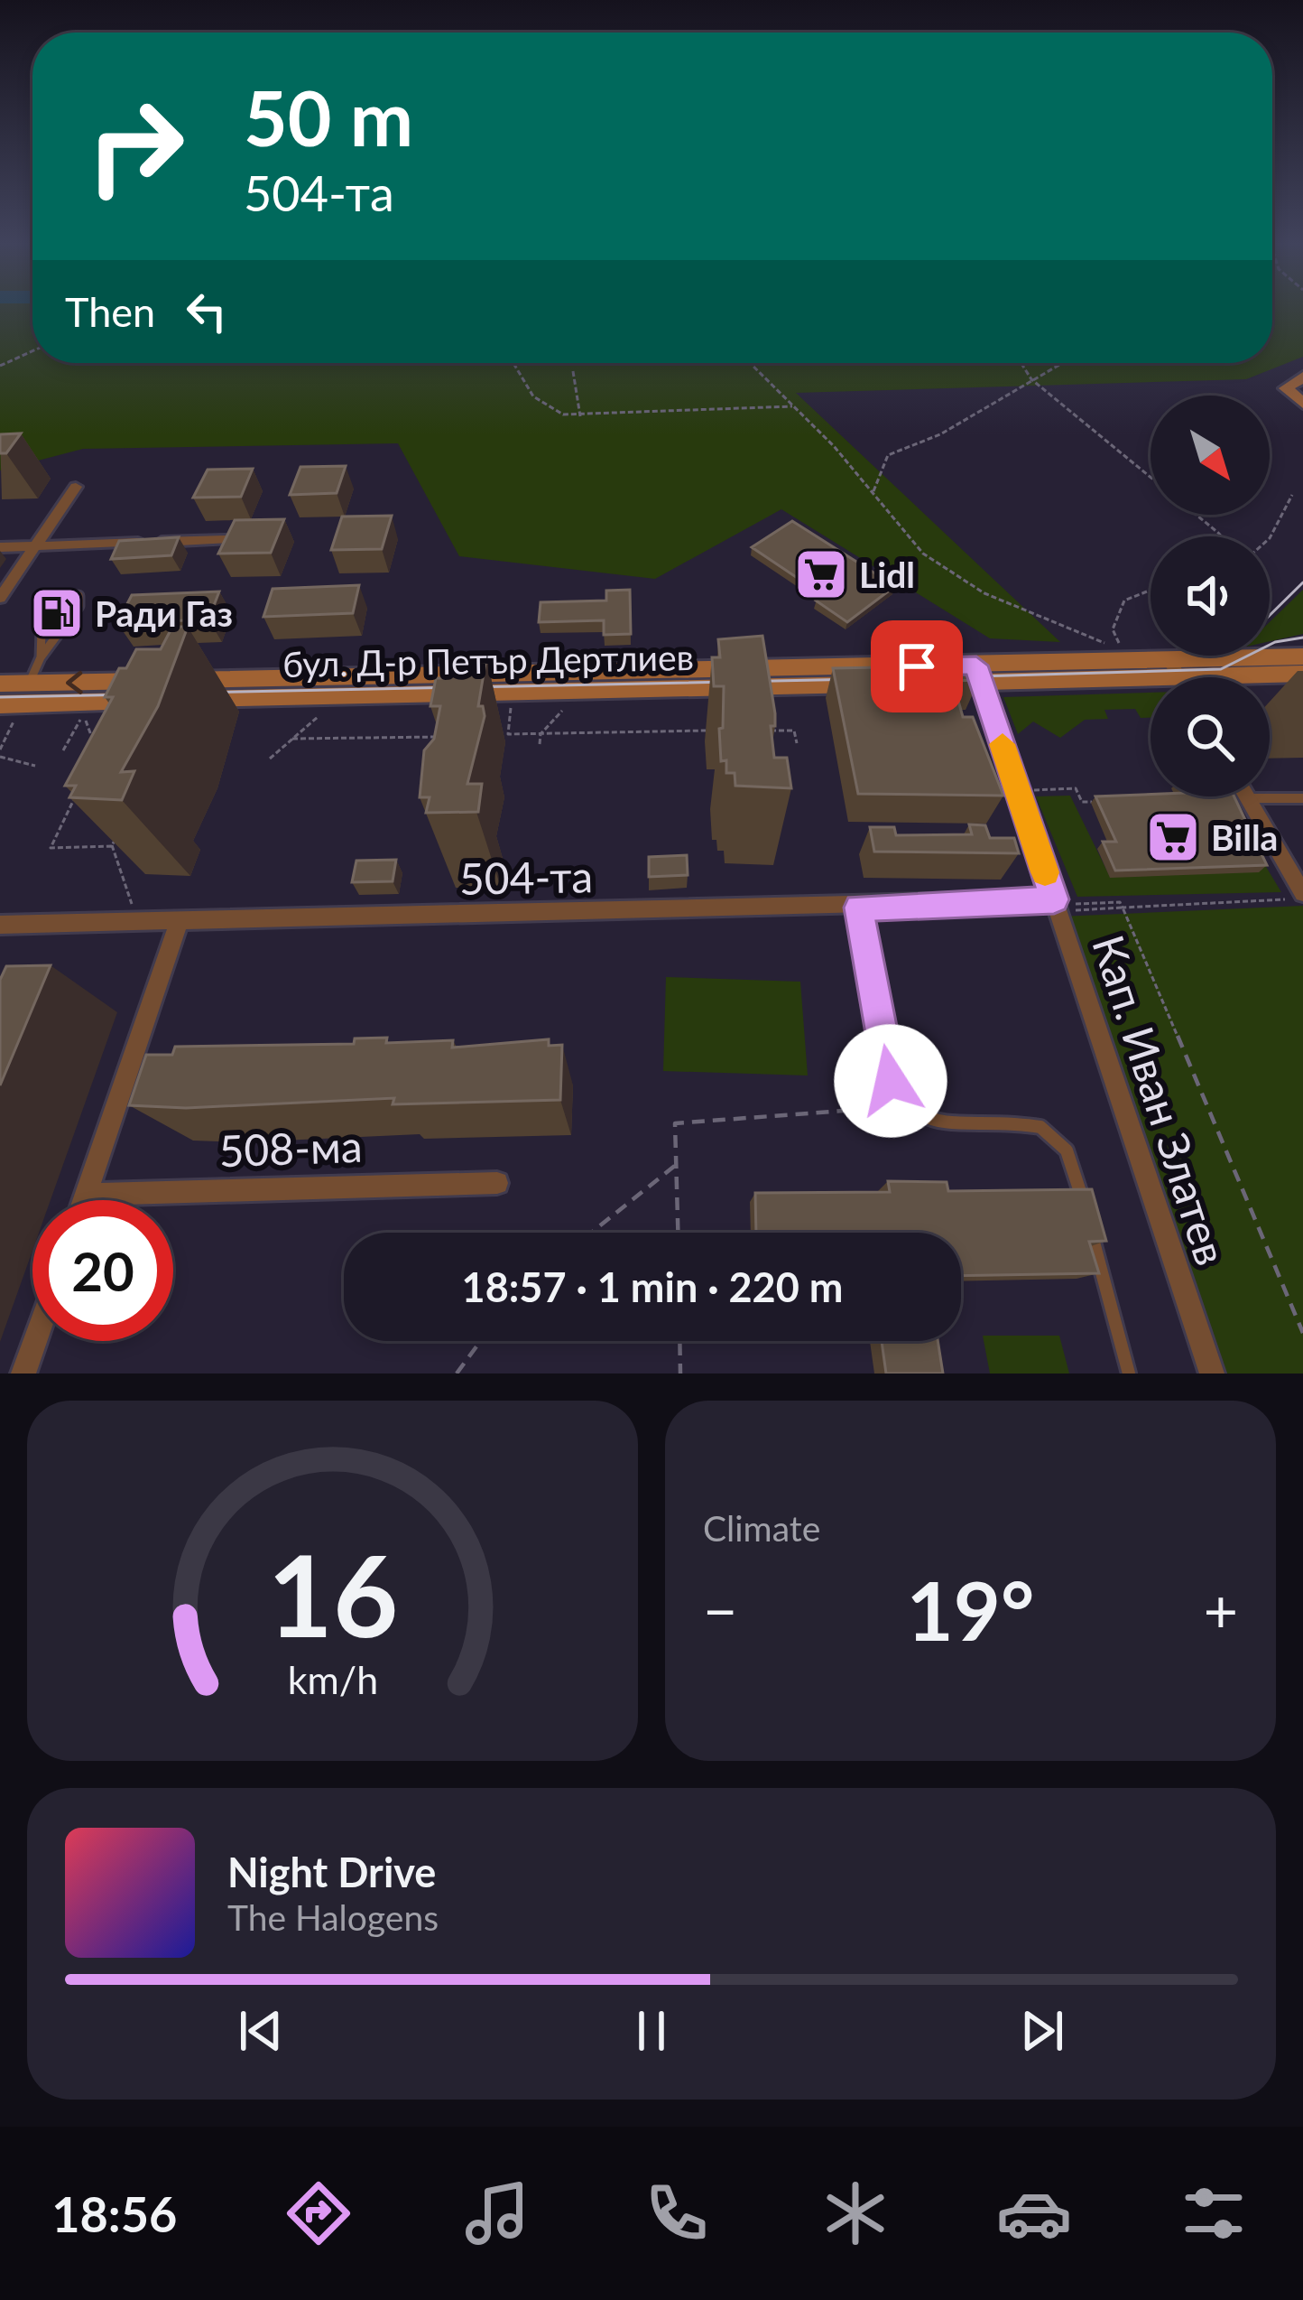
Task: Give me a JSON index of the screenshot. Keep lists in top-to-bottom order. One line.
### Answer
{"streets":{"main road":["бул. Д-р Петър Дертлиев"],"street":["504-та","Кап. Иван Златев","508-ма"]},"crossings":[["бул. Д-р Петър Дертлиев","Кап. Иван Златев"],["504-та","Кап. Иван Златев"]],"places":{"supermarket":["Lidl","Billa"],"fuel station":["Ради Газ"]},"north":"bottom right","page":{"turn":["50 m","504-та"],"then":"Then","limit":"20","trip":"18:57 · 1 min · 220 m","tile":"Climate","heat":["−","19°","+"],"song":["Night Drive","The Halogens"],"tabs":"18:56","gauge":["16","km/h"]}}
